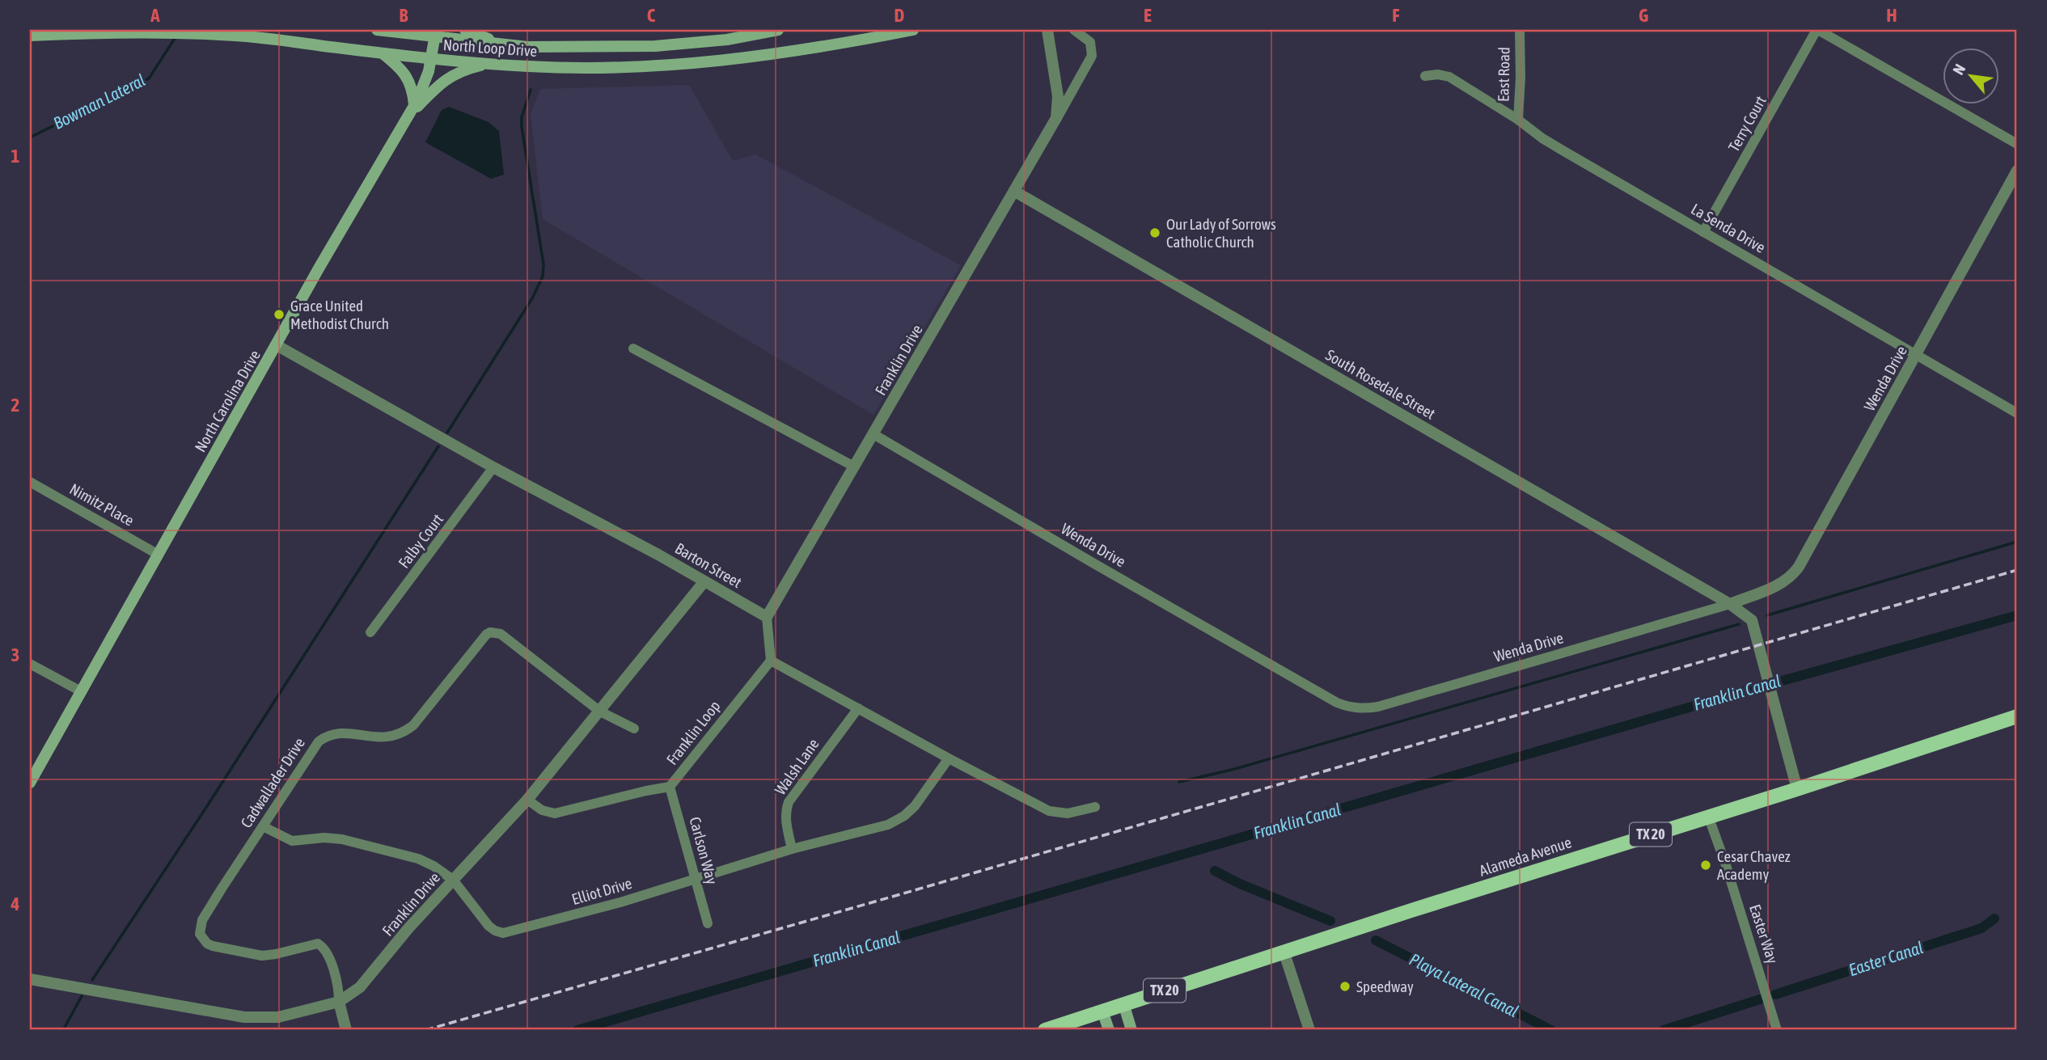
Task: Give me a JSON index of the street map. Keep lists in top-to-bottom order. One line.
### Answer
{"streets":{"main road":["North Loop Drive","North Carolina Drive","TX 20","Alameda Avenue"],"street":["East Road","Terry Court","La Senda Drive","Franklin Drive","Wenda Drive","South Rosedale Street","Nimitz Place","Falby Court","Barton Street","Franklin Loop","Walsh Lane","Cadwallader Drive","Carlson Way","Elliot Drive","Easter Way"]},"crossings":[["North Loop Drive","North Carolina Drive"],["East Road","La Senda Drive"],["Terry Court","La Senda Drive"],["La Senda Drive","Wenda Drive"],["Franklin Drive","Wenda Drive"],["Franklin Drive","South Rosedale Street"],["Franklin Drive","Barton Street"],["Franklin Drive","Franklin Loop"],["Franklin Drive","Cadwallader Drive"],["Franklin Drive","Elliot Drive"],["Wenda Drive","South Rosedale Street"],["South Rosedale Street","Alameda Avenue"],["North Carolina Drive","Nimitz Place"],["North Carolina Drive","Barton Street"],["Falby Court","Barton Street"],["Franklin Loop","Carlson Way"],["Walsh Lane","Elliot Drive"],["Cadwallader Drive","Elliot Drive"],["Carlson Way","Elliot Drive"],["Alameda Avenue","Easter Way"]],"water":["Bowman Lateral","Franklin Canal","Easter Canal","Playa Lateral Canal"],"places":["Our Lady of Sorrows Catholic Church","Grace United Methodist Church","Cesar Chavez Academy","Speedway"],"north":"top left","grid":{"columns":["A","B","C","D","E","F","G","H"],"rows":["1","2","3","4"]}}
